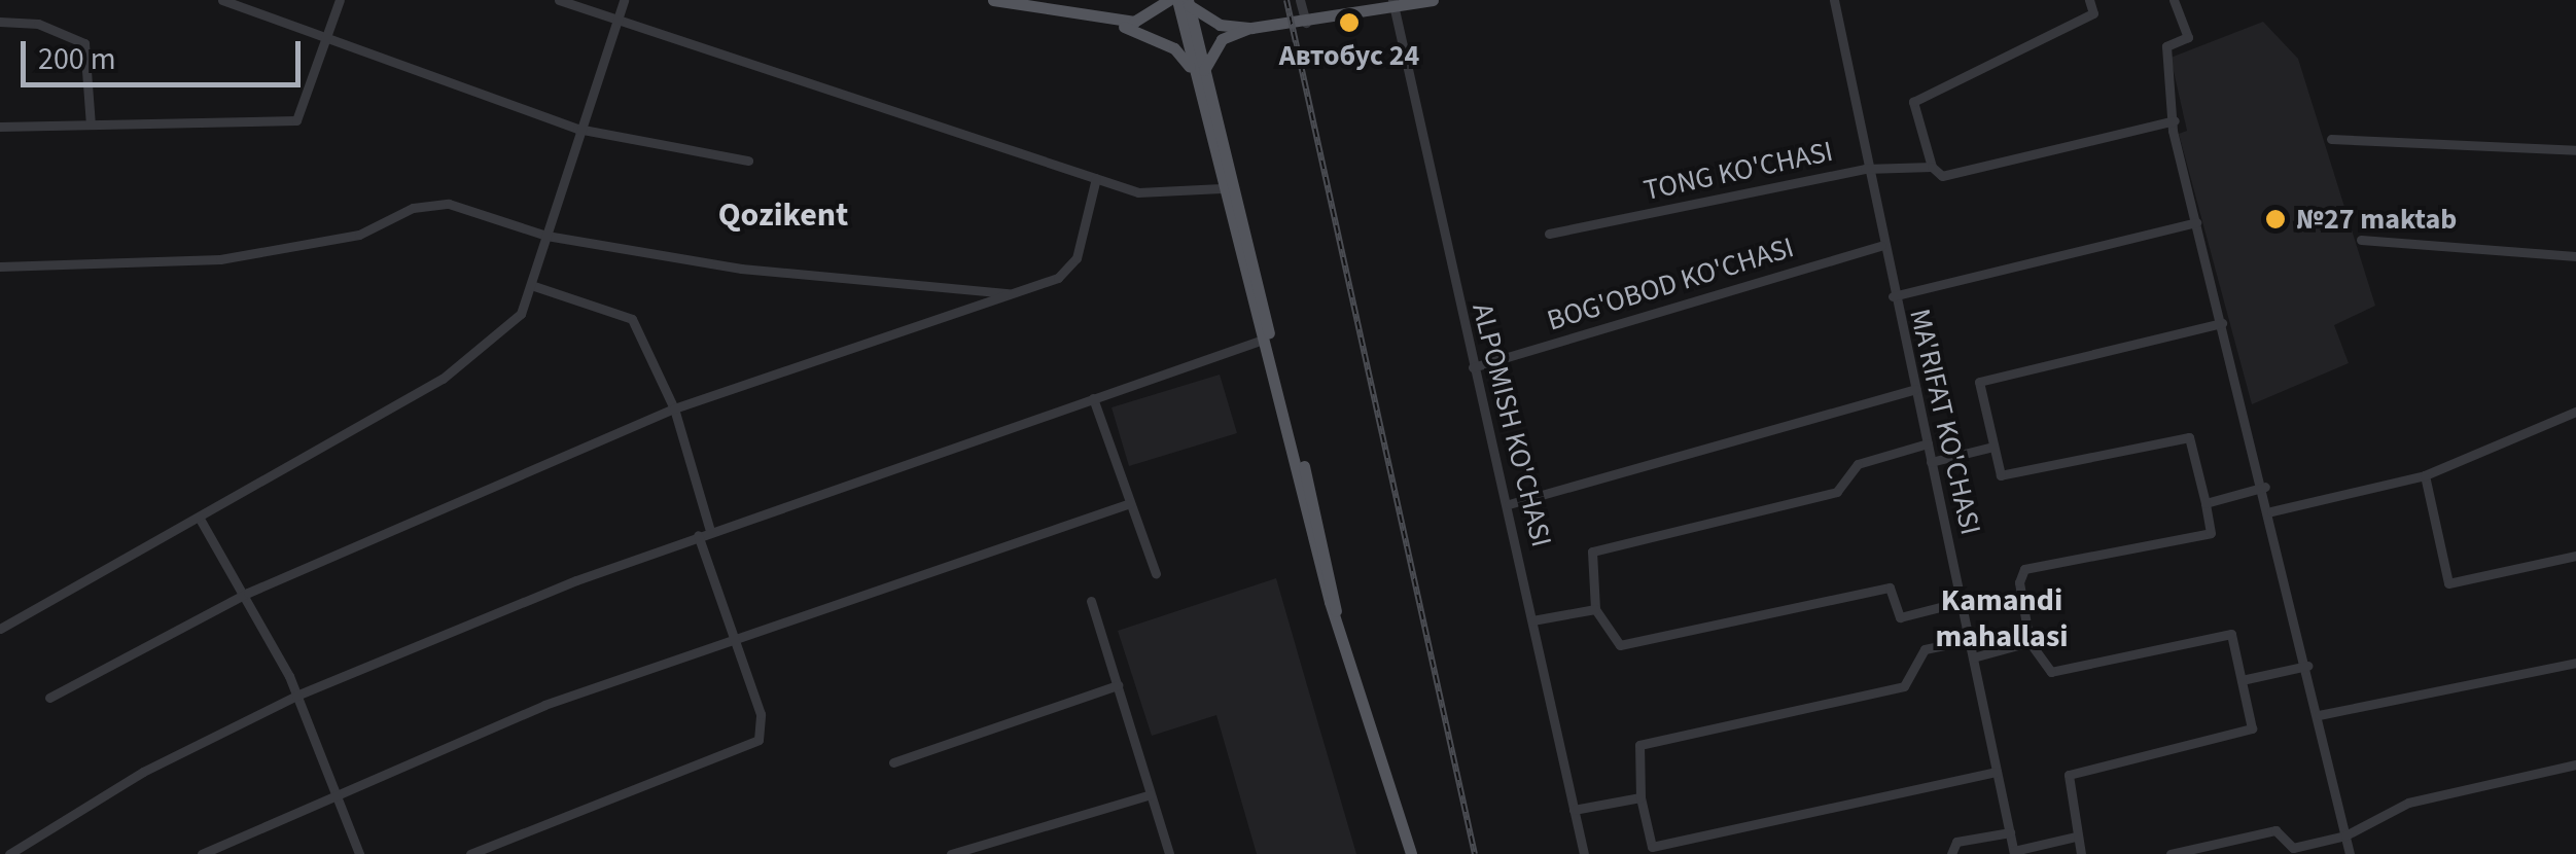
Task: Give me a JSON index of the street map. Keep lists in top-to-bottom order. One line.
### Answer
{"streets":{"street":["TONG KO'CHASI","BOG'OBOD KO'CHASI","MA'RIFAT KO'CHASI","ALPOMISH KO'CHASI"]},"crossings":[["TONG KO'CHASI","MA'RIFAT KO'CHASI"],["BOG'OBOD KO'CHASI","MA'RIFAT KO'CHASI"],["BOG'OBOD KO'CHASI","ALPOMISH KO'CHASI"]],"districts":["Qozikent","Kamandi mahallasi"],"places":["Автобус 24","№27 maktab"],"scale_bar":"200 m"}
